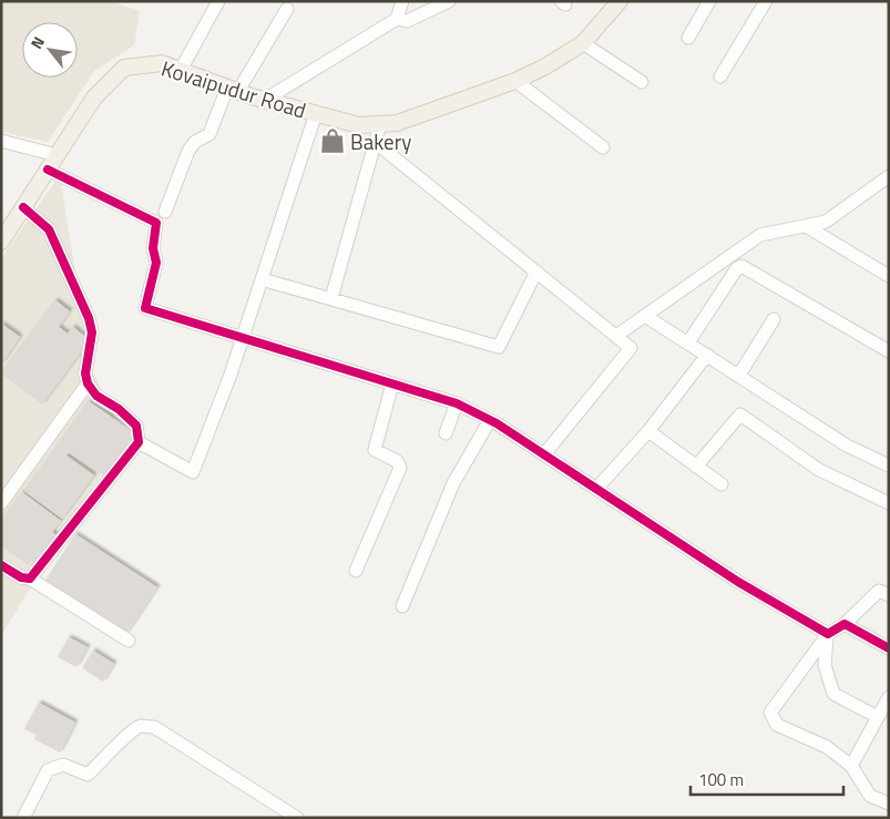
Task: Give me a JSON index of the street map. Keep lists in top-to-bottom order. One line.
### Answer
{"streets":{"main road":["Kovaipudur Road"]},"places":{"shop":["Bakery"]},"scale_bar":"100 m","north":"top left"}
